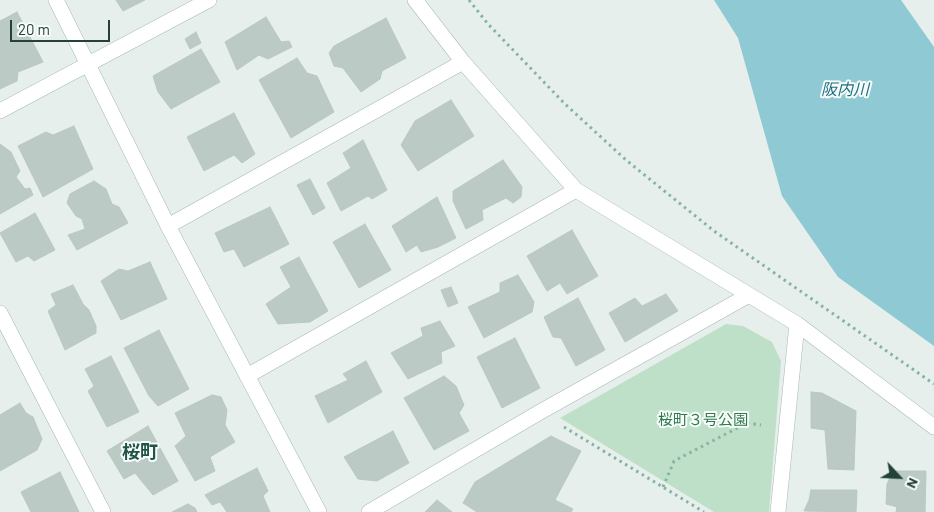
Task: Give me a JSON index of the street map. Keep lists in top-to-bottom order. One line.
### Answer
{"districts":["桜町"],"water":["阪内川"],"parks":["桜町３号公園"],"scale_bar":"20 m","north":"bottom right"}
